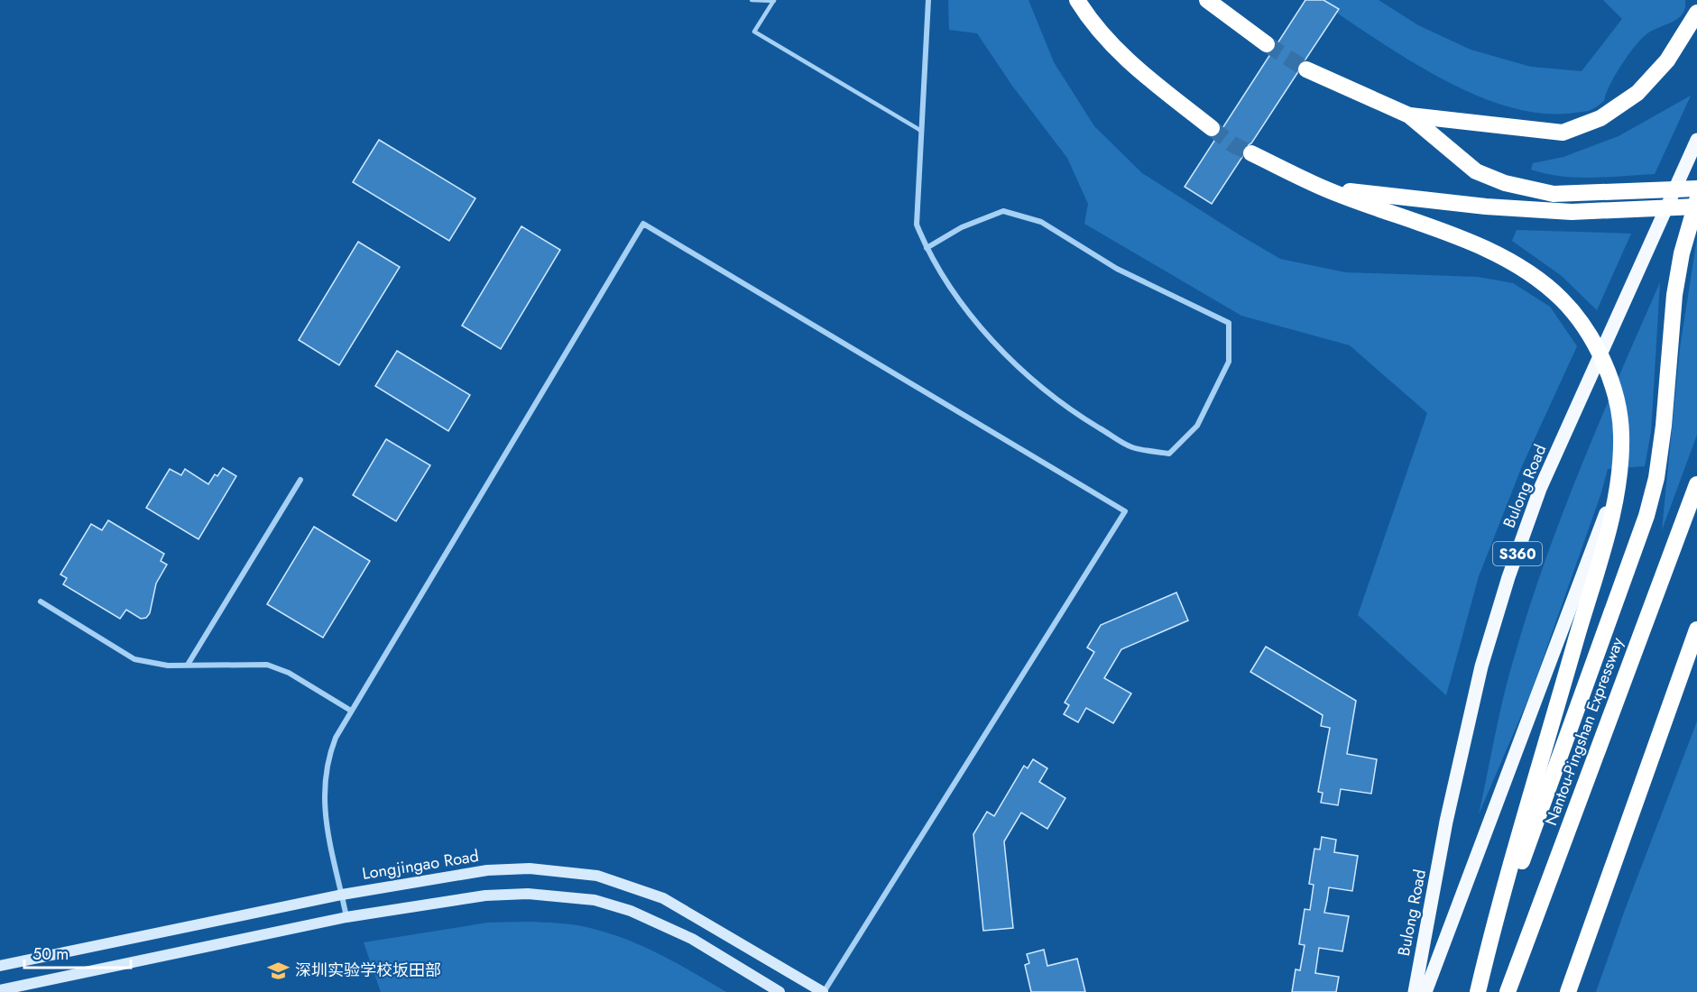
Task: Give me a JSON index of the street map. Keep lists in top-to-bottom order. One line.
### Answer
{"streets":{"highway":["Nantou-Pingshan Expressway"],"main road":["Bulong Road","S360","Longjingao Road"]},"places":{"school or university":["深圳实验学校坂田部"]},"scale_bar":"50 m"}
